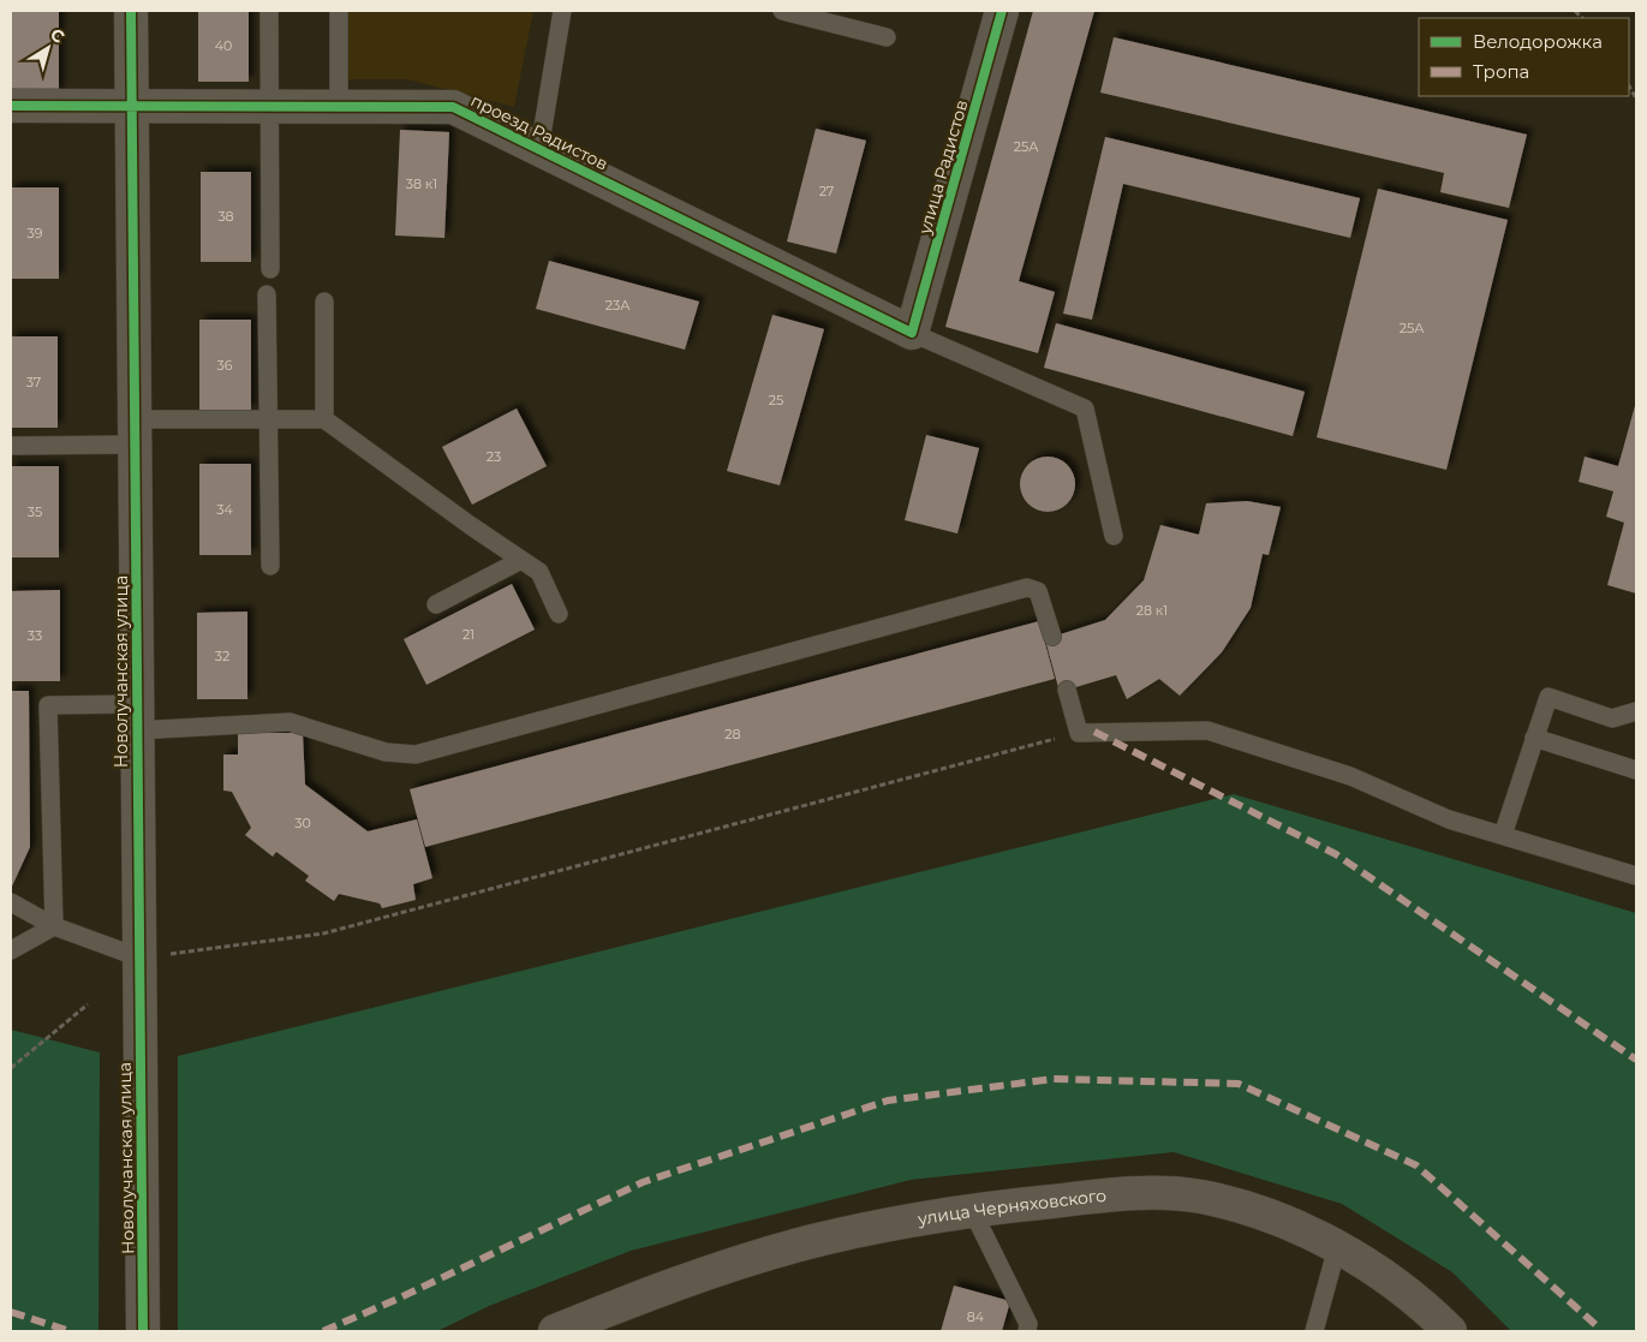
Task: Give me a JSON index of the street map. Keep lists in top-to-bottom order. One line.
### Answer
{"streets":{"street":["проезд Радистов","улица Радистов","Новолучанская улица","улица Черняховского"]},"crossings":[["проезд Радистов","улица Радистов"],["проезд Радистов","Новолучанская улица"]],"house_numbers":["40","25А","38 к1","27","38","39","23А","25А","36","37","25","23","34","35","28 к1","21","33","32","28","30","84"],"legend":["Велодорожка","Тропа"],"north":"top right"}
